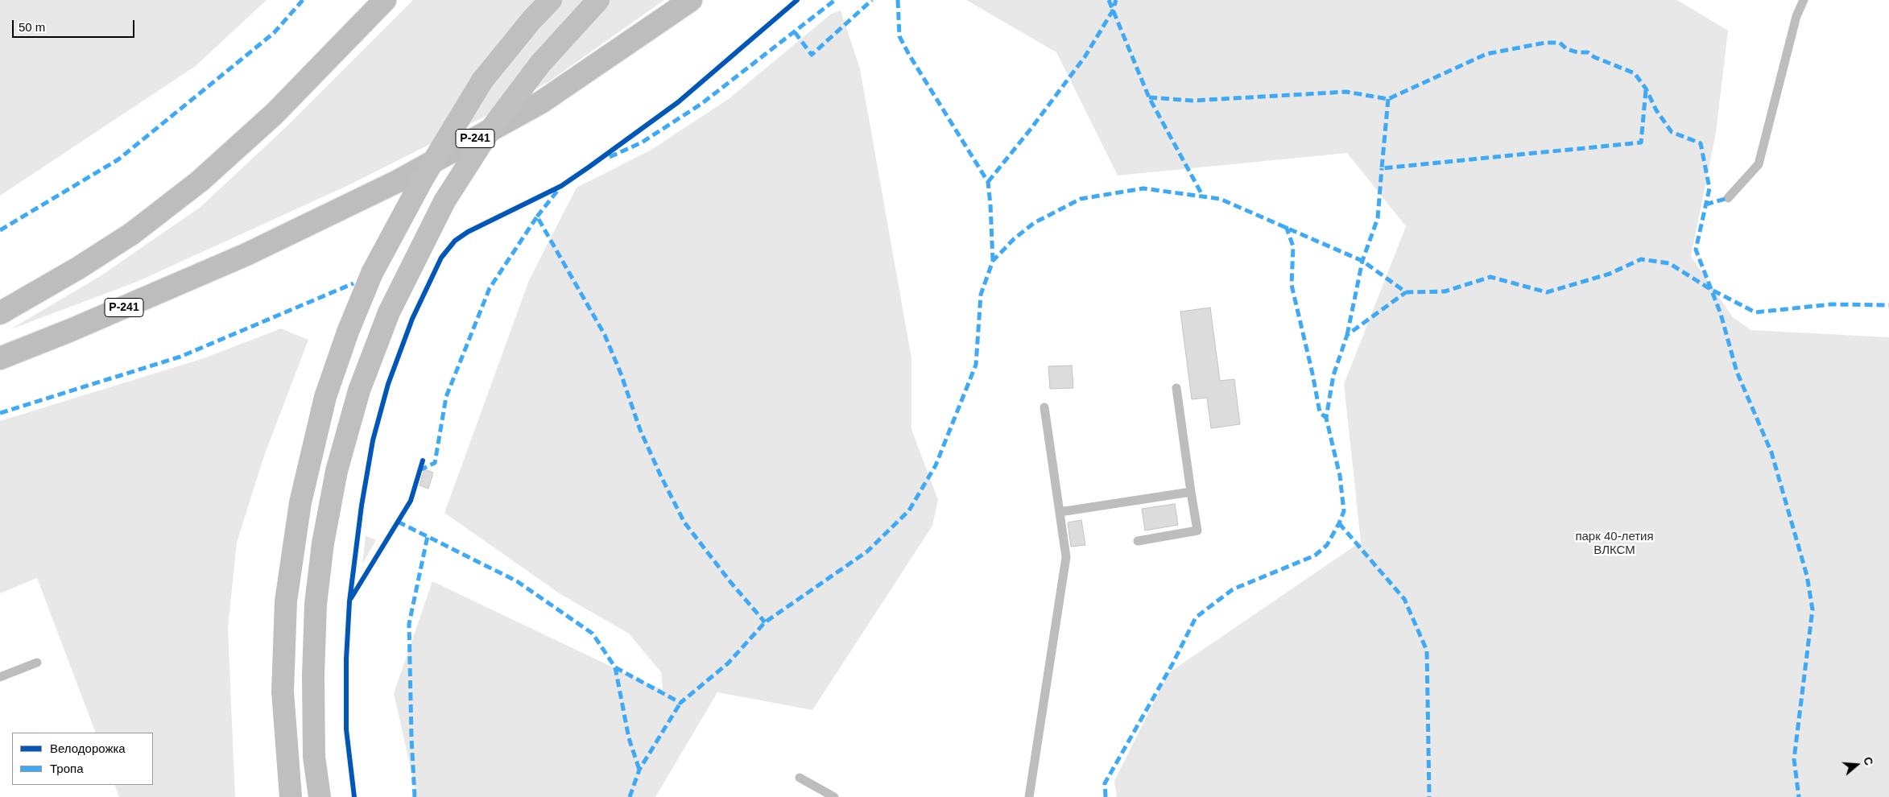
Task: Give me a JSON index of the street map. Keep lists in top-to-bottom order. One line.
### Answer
{"streets":{"highway":["Р-241"]},"parks":["парк 40-летия ВЛКСМ"],"legend":["Велодорожка","Тропа"],"scale_bar":"50 m","north":"right"}
